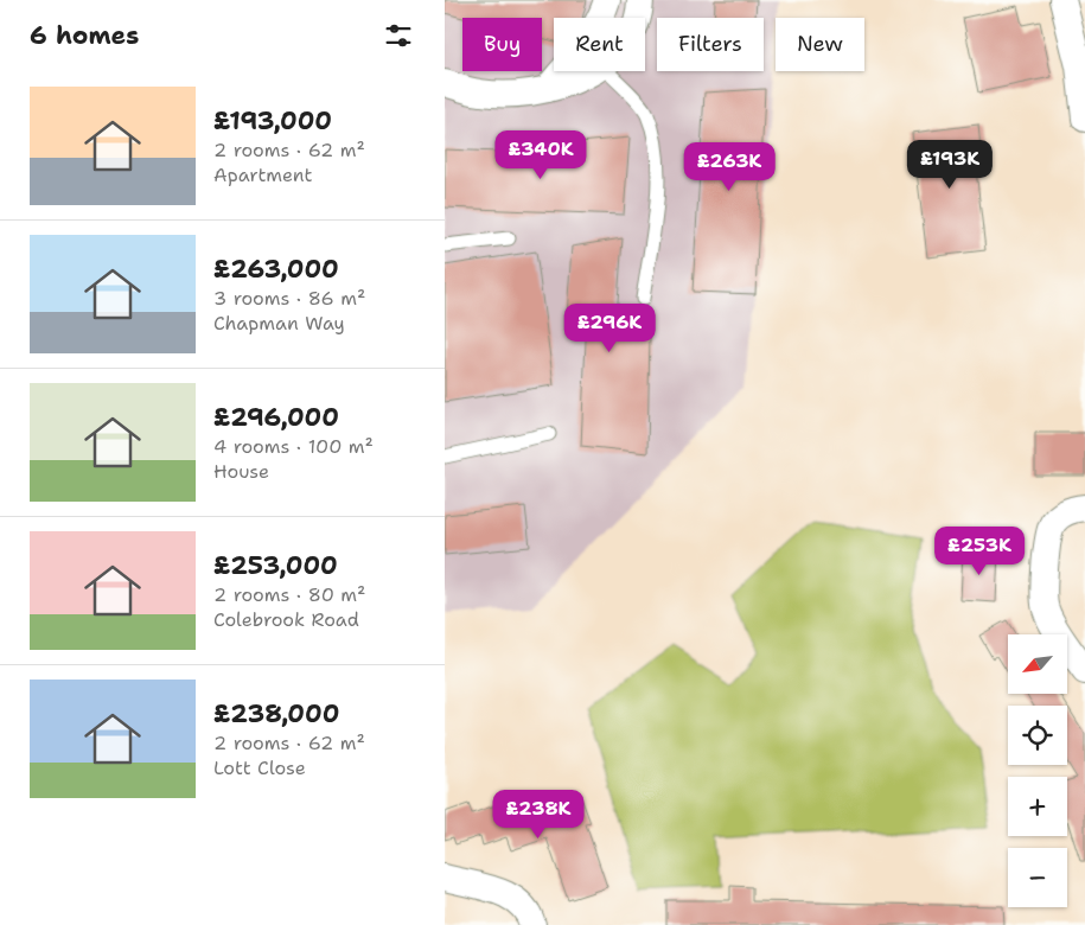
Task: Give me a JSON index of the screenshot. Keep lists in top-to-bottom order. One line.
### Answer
{"north":"bottom left","page":{"heading":"6 homes","chip":["Buy","Rent","Filters","New"],"list":[{"name":"£193,000","note":"2 rooms · 62 m² · Apartment"},{"name":"£263,000","note":"3 rooms · 86 m² · Chapman Way"},{"name":"£296,000","note":"4 rooms · 100 m² · House"},{"name":"£253,000","note":"2 rooms · 80 m² · Colebrook Road"},{"name":"£238,000","note":"2 rooms · 62 m² · Lott Close"}],"price":["£340K","£193K","£263K","£296K","£253K","£238K"],"map_buttons":["+","−"]}}
